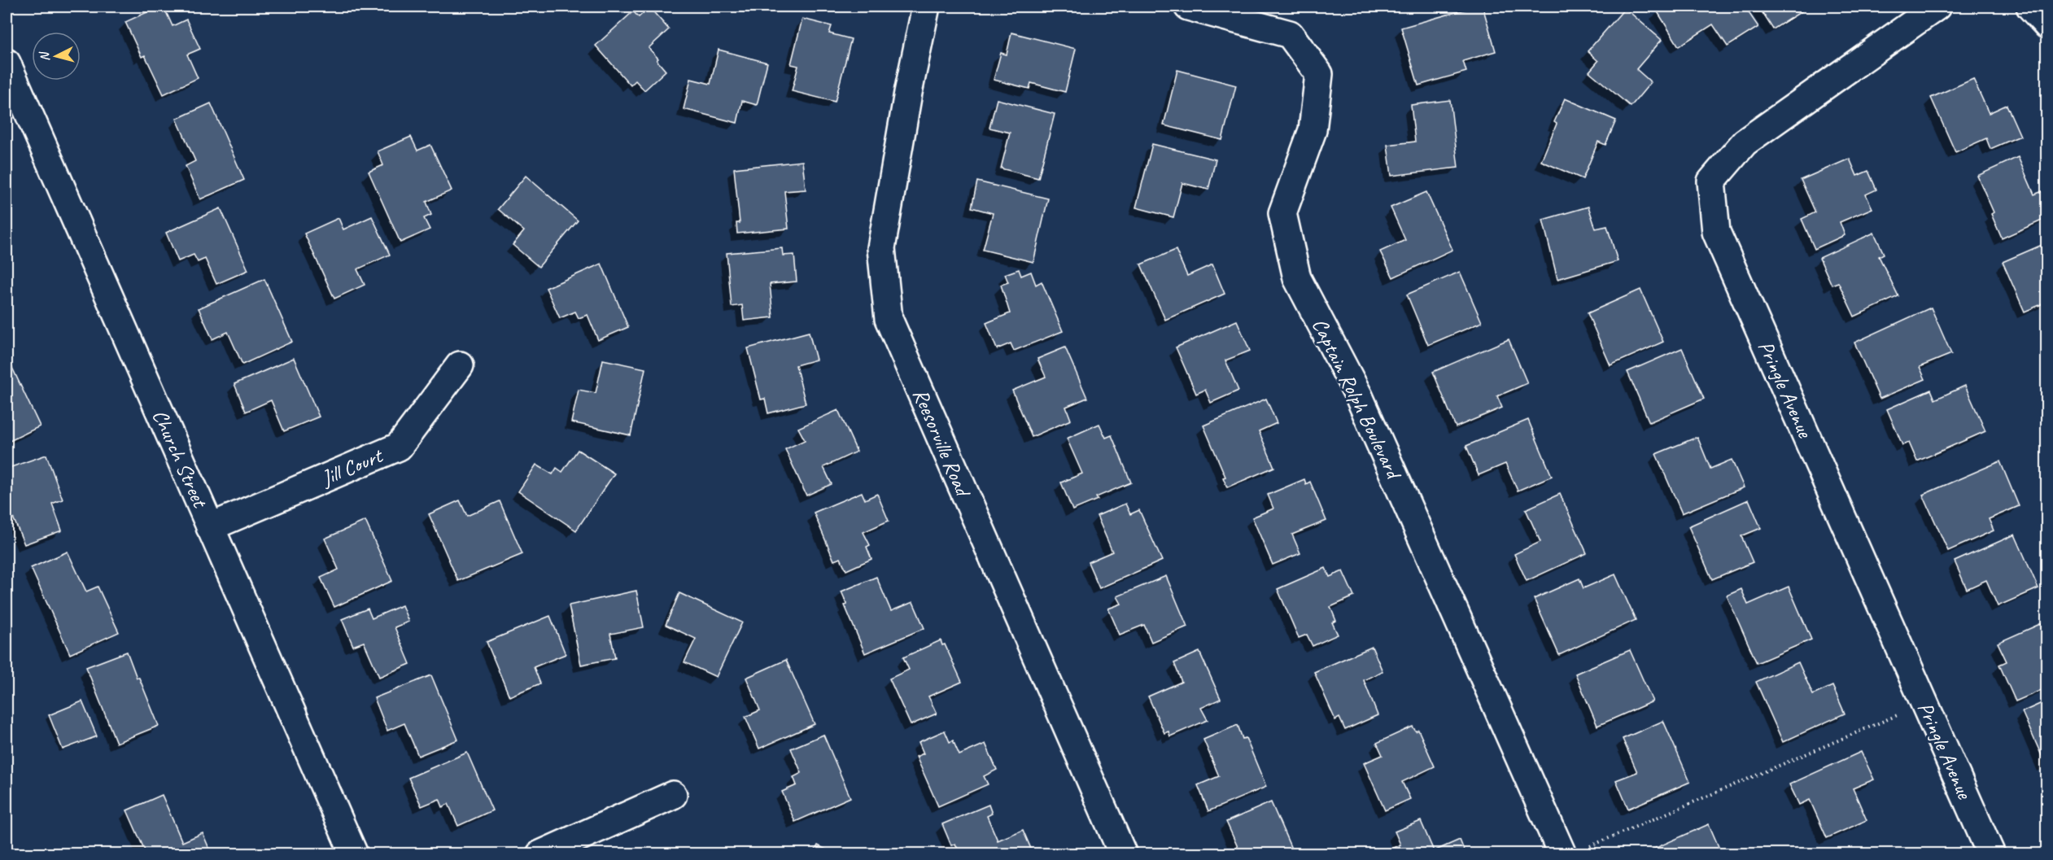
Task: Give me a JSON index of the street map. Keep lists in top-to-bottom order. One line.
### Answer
{"streets":{"street":["Pringle Avenue","Captain Rolph Boulevard","Reesorville Road","Church Street","Jill Court"]},"crossings":[["Church Street","Jill Court"]],"north":"left"}
